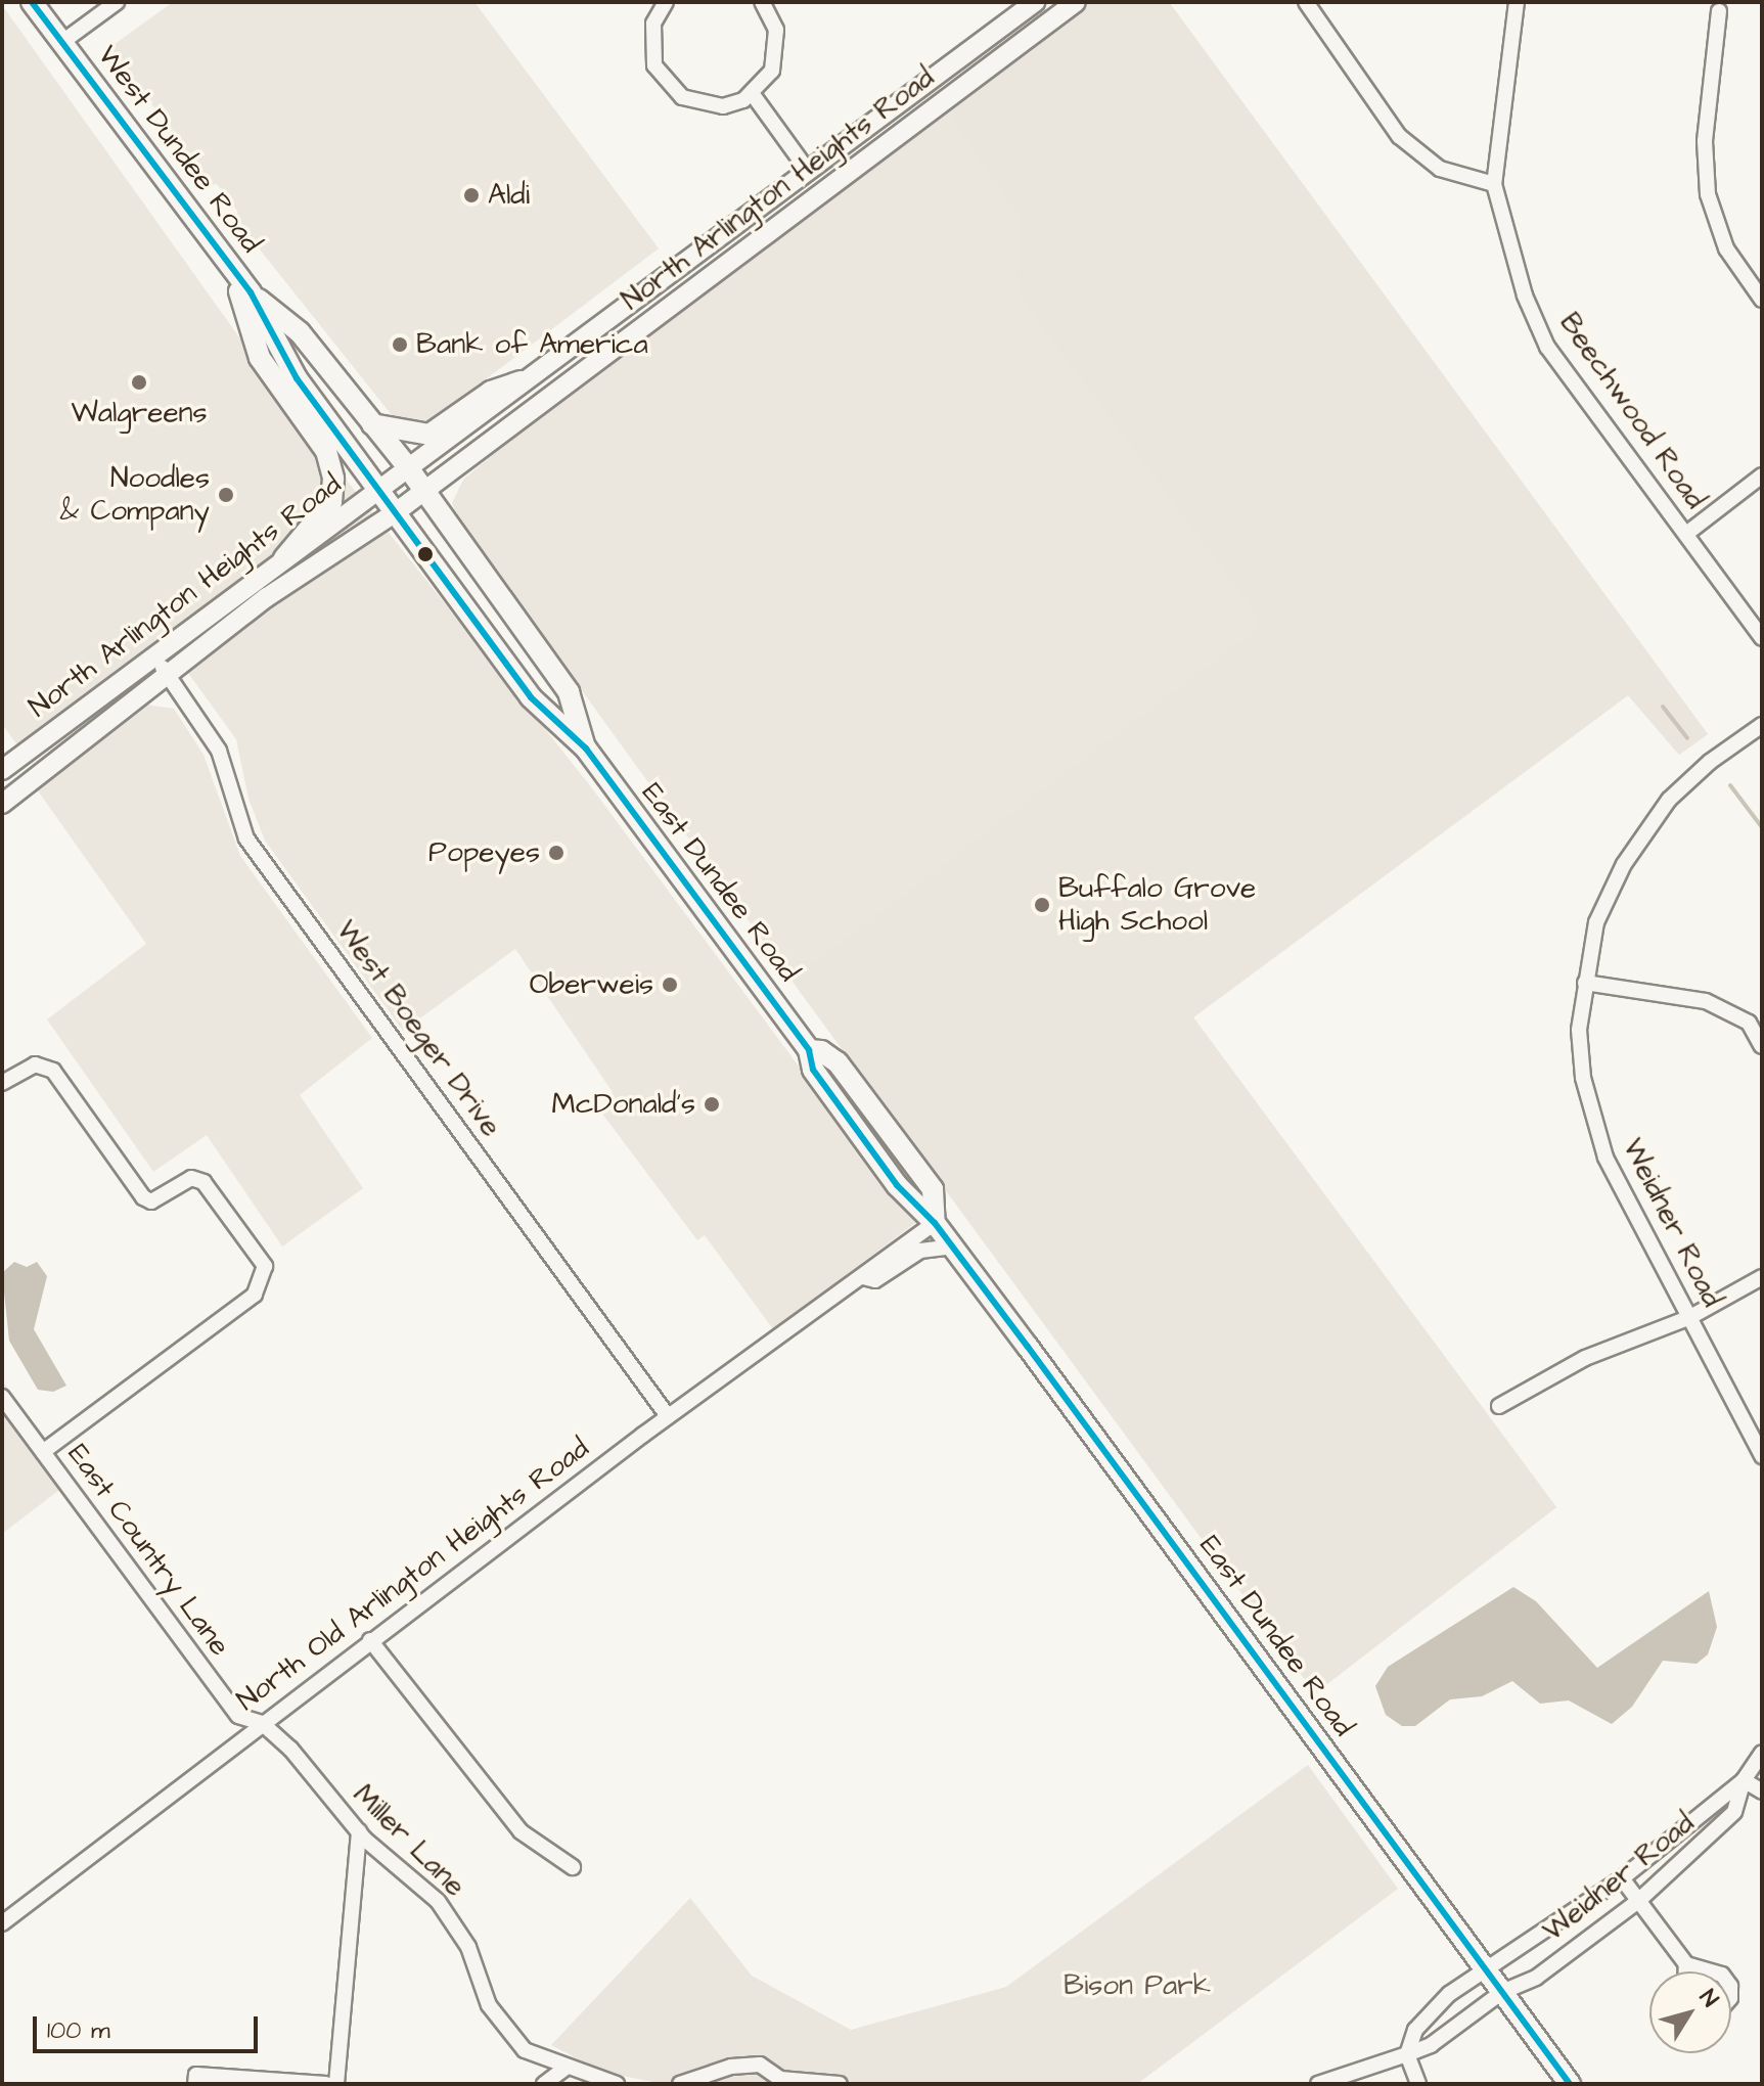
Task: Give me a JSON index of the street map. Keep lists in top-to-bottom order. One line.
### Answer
{"streets":{"main road":["West Dundee Road","North Arlington Heights Road","East Dundee Road"],"street":["Beechwood Road","West Boeger Drive","Weidner Road","East Country Lane","North Old Arlington Heights Road","Miller Lane"]},"crossings":[["West Dundee Road","North Arlington Heights Road"],["West Dundee Road","East Dundee Road"],["North Arlington Heights Road","East Dundee Road"],["North Arlington Heights Road","West Boeger Drive"],["East Dundee Road","Weidner Road"],["East Dundee Road","North Old Arlington Heights Road"],["West Boeger Drive","North Old Arlington Heights Road"],["East Country Lane","North Old Arlington Heights Road"],["East Country Lane","Miller Lane"],["North Old Arlington Heights Road","Miller Lane"]],"parks":["Bison Park"],"places":["Aldi","Bank of America","Walgreens","Noodles & Company","Popeyes","Buffalo Grove High School","Oberweis","McDonald's"],"scale_bar":"100 m","north":"top right"}
